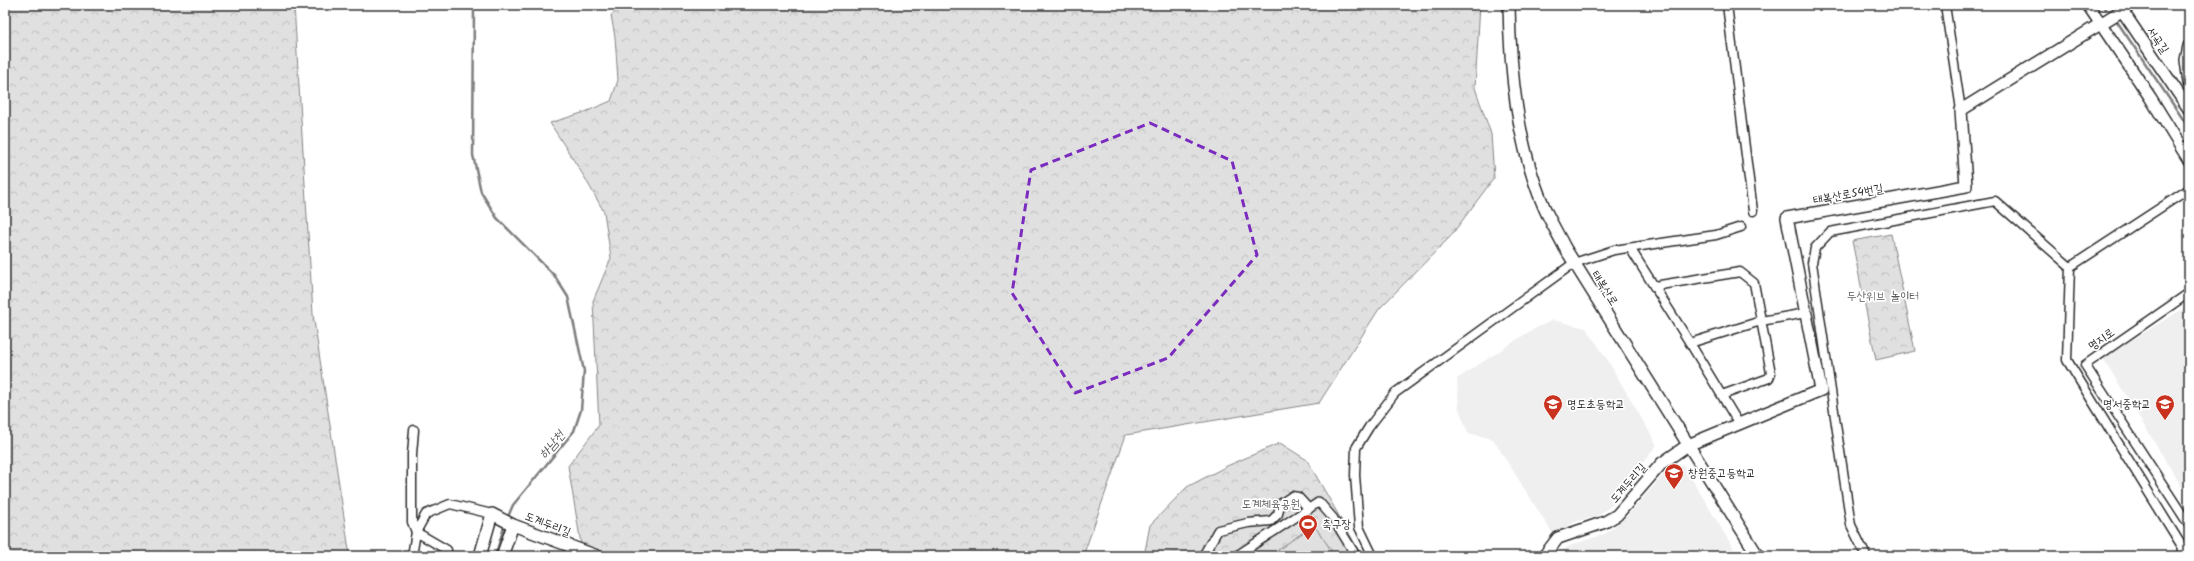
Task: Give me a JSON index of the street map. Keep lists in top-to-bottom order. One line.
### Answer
{"streets":{"street":["서곡길","태복산로54번길","태복산로","명지로","도계두리길"]},"crossings":[["태복산로54번길","태복산로"],["태복산로54번길","도계두리길"],["태복산로","도계두리길"]],"water":["하남천"],"parks":["두산위브 놀이터","도계체육공원"],"places":{"school or university":["명도초등학교","명서중학교","창원중고등학교"],"sports":["축구장"]}}
